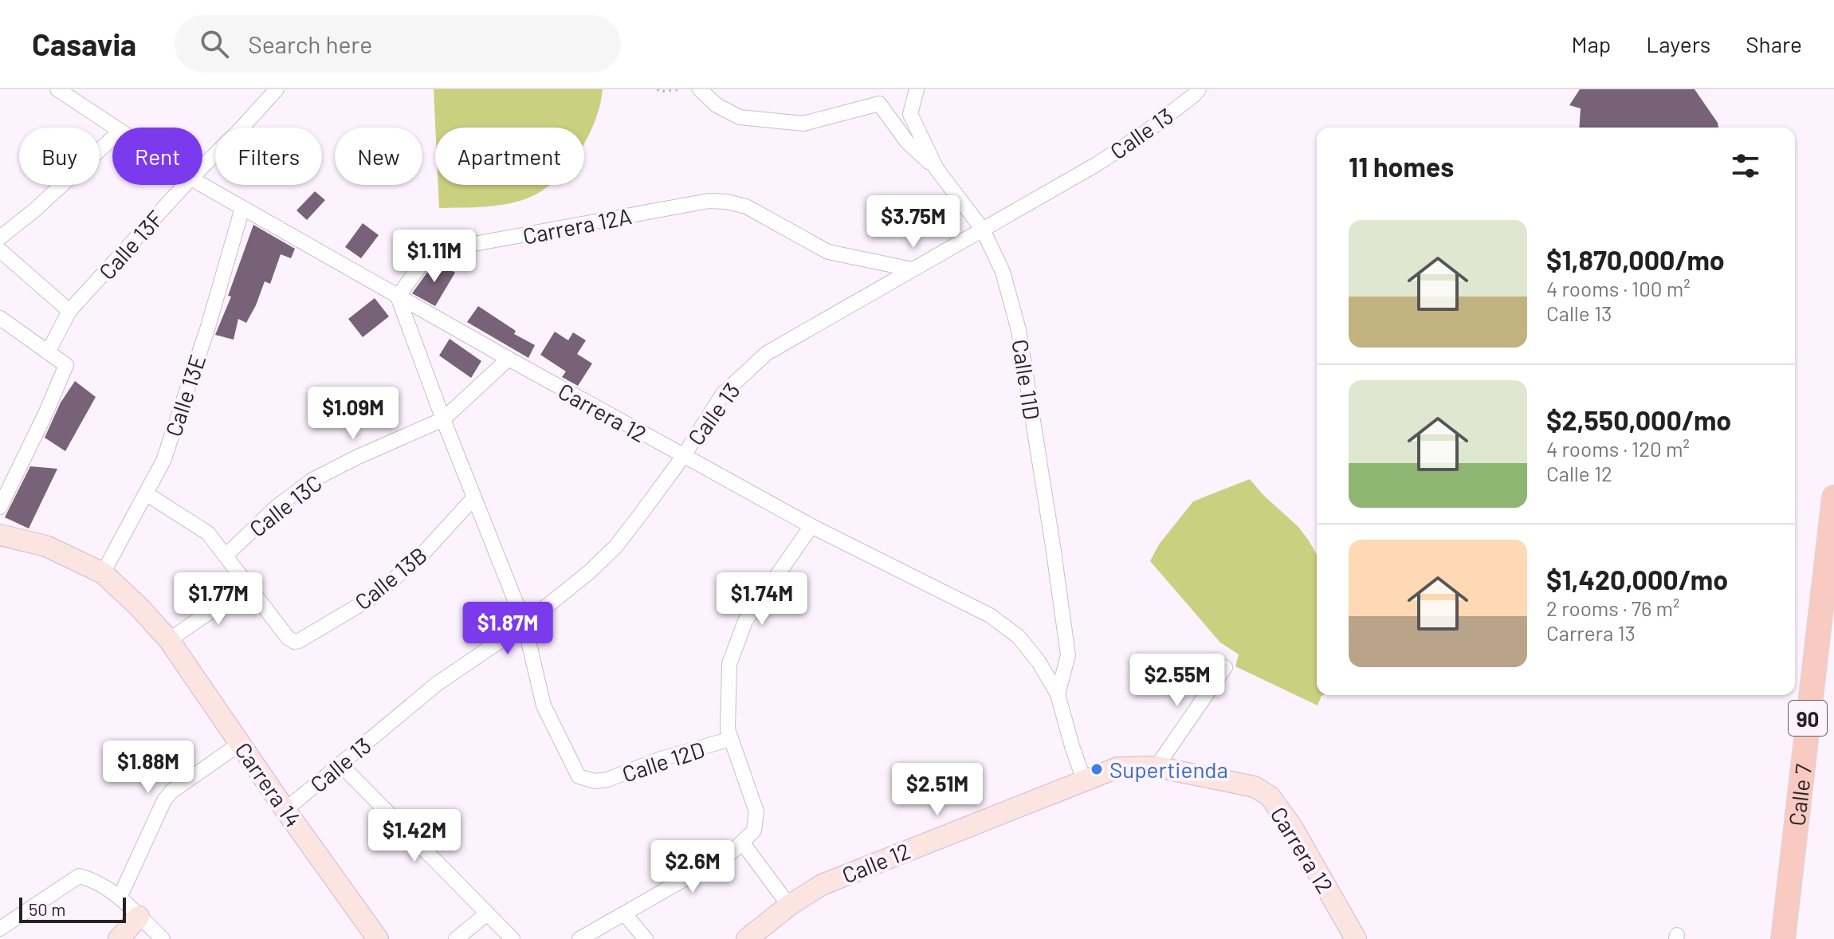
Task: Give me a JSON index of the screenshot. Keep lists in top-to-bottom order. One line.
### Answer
{"streets":{"main road":["90","Calle 7"],"street":["Calle 13","Carrera 12A","Calle 13F","Calle 11D","Calle 13E","Carrera 12","Calle 13C","Calle 13B","Calle 12D","Carrera 14","Calle 12"]},"crossings":[["Calle 13","Carrera 12A"],["Calle 13","Calle 11D"],["Calle 13","Carrera 12"],["Calle 13","Calle 12D"],["Calle 13","Carrera 14"],["Carrera 12A","Carrera 12"],["Calle 11D","Carrera 12"],["Calle 13E","Carrera 12"],["Calle 13E","Carrera 14"],["Carrera 12","Calle 13C"],["Carrera 12","Calle 12"]],"places":["Supertienda"],"scale_bar":"50 m","page":{"header":"Casavia","search":"Search here","nav":["Map","Layers","Share"],"chip":["Buy","Rent","Filters","New","Apartment"],"heading":"11 homes","price":["$3.75M","$1.11M","$1.09M","$1.77M","$1.74M","$1.87M","$2.55M","$1.88M","$2.51M","$1.42M","$2.6M"],"list":[{"name":"$1,870,000/mo","note":"4 rooms · 100 m² · Calle 13"},{"name":"$2,550,000/mo","note":"4 rooms · 120 m² · Calle 12"},{"name":"$1,420,000/mo","note":"2 rooms · 76 m² · Carrera 13"}],"scale":"50 m"}}
